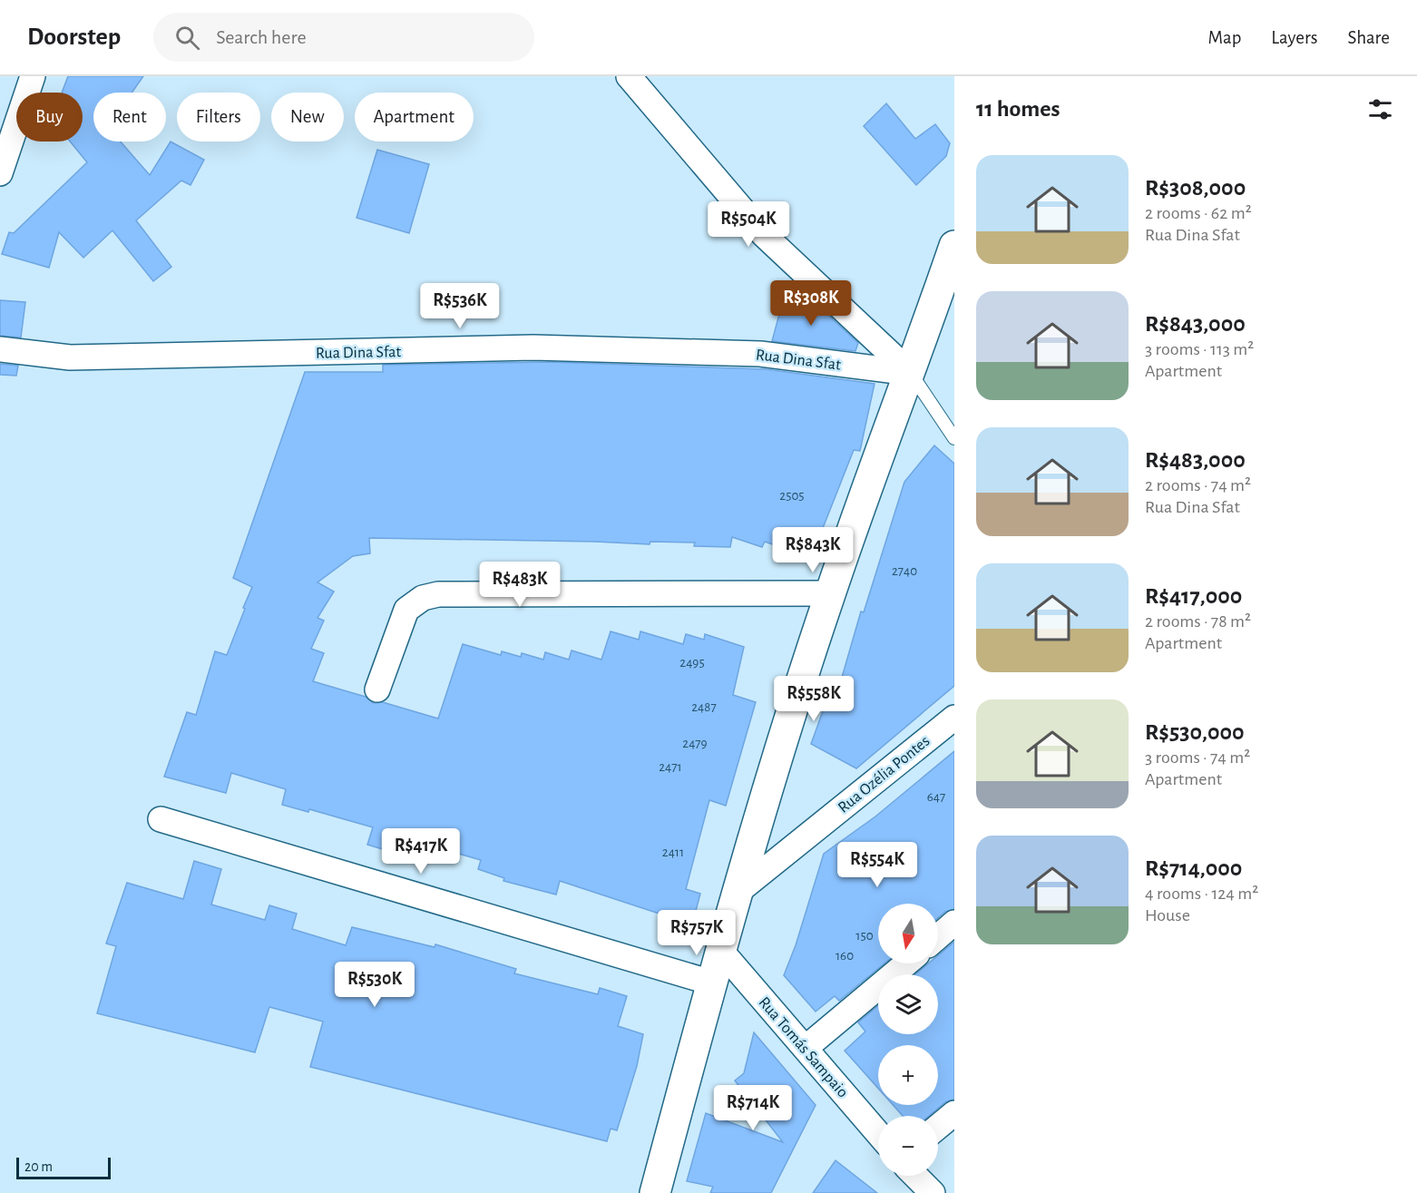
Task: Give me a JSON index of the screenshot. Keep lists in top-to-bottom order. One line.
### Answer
{"streets":{"street":["Rua Dina Sfat","Rua Ozélia Pontes","Rua Tomás Sampaio"]},"house_numbers":["2505","2740","2495","2487","2479","2471","647","2411","150","160"],"scale_bar":"20 m","north":"bottom","page":{"header":"Doorstep","search":"Search here","nav":["Map","Layers","Share"],"heading":"11 homes","chip":["Buy","Rent","Filters","New","Apartment"],"list":[{"name":"R$308,000","note":"2 rooms · 62 m² · Rua Dina Sfat"},{"name":"R$843,000","note":"3 rooms · 113 m² · Apartment"},{"name":"R$483,000","note":"2 rooms · 74 m² · Rua Dina Sfat"},{"name":"R$417,000","note":"2 rooms · 78 m² · Apartment"},{"name":"R$530,000","note":"3 rooms · 74 m² · Apartment"},{"name":"R$714,000","note":"4 rooms · 124 m² · House"}],"price":["R$504K","R$308K","R$536K","R$843K","R$483K","R$558K","R$417K","R$554K","R$757K","R$530K","R$714K"],"map_buttons":["+","−"],"scale":"20 m"}}
